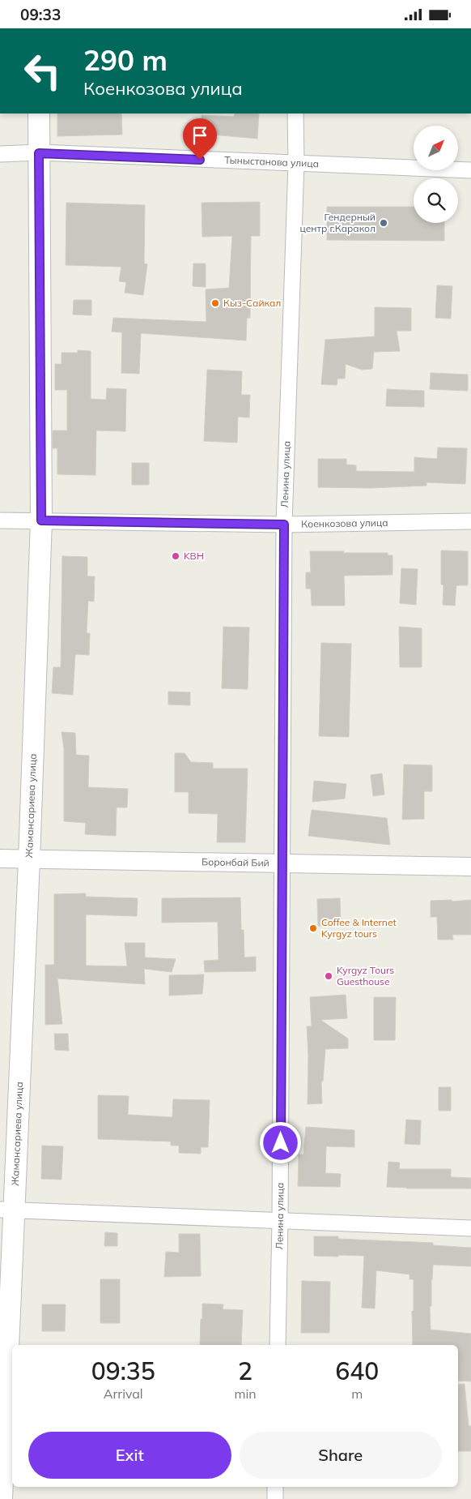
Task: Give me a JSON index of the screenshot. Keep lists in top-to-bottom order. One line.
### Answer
{"streets":{"main road":["Жамансариева улица"],"street":["Тыныстанова улица","Ленина улица","Коенкозова улица","Боронбай Бий"]},"crossings":[["Тыныстанова улица","Ленина улица"],["Тыныстанова улица","Жамансариева улица"],["Ленина улица","Коенкозова улица"],["Ленина улица","Боронбай Бий"],["Коенкозова улица","Жамансариева улица"],["Жамансариева улица","Боронбай Бий"]],"places":["Гендерный центр г.Каракол","Кыз-Сайкал","KBH","Coffee & Internet Kyrgyz tours","Kyrgyz Tours Guesthouse"],"north":"top right","page":{"status":"09:33","turn":["290 m","Коенкозова улица"],"eta":["09:35","Arrival","2","min","640","m"],"buttons":["Exit","Share"]}}
